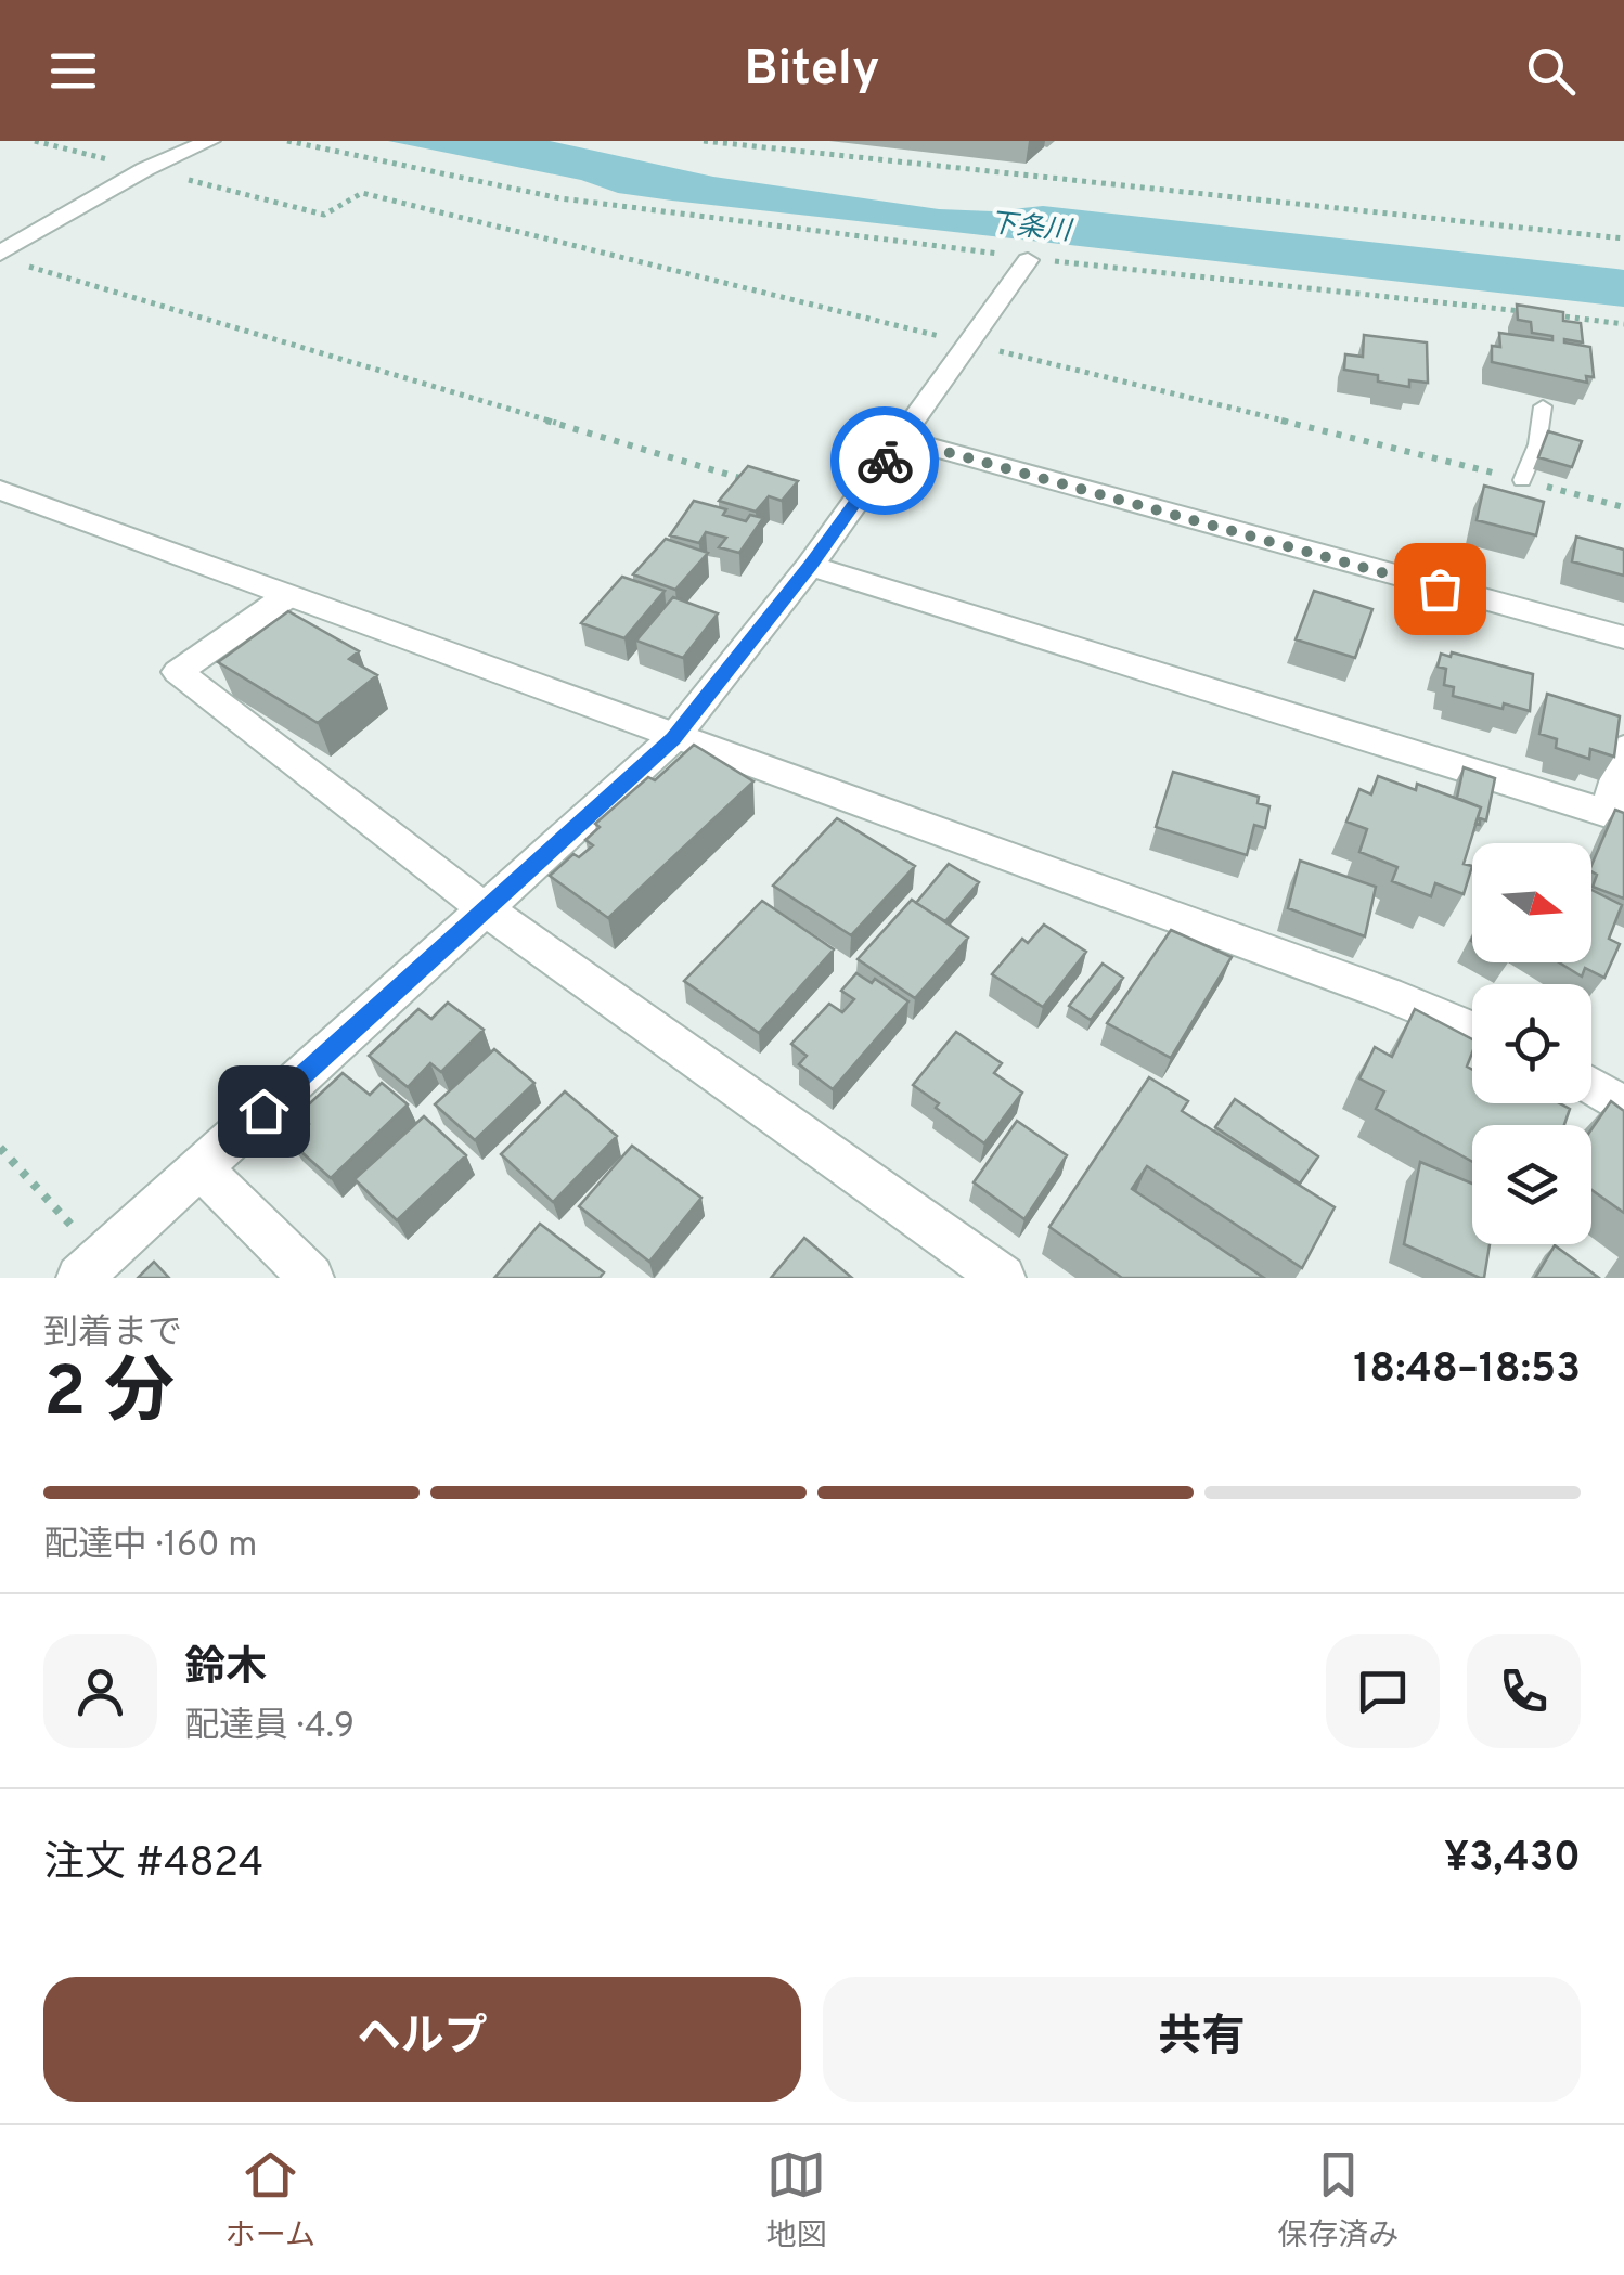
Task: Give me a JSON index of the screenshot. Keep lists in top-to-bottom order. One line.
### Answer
{"water":["下条川"],"north":"right","page":{"header":"Bitely","heading":["2 分","到着まで","18:48–18:53"],"panel":["鈴木","配達員 · 4.9","注文 #4824","¥3,430"],"bar":"配達中 · 160 m","buttons":["ヘルプ","共有"],"tabs":["ホーム","地図","保存済み"]}}
